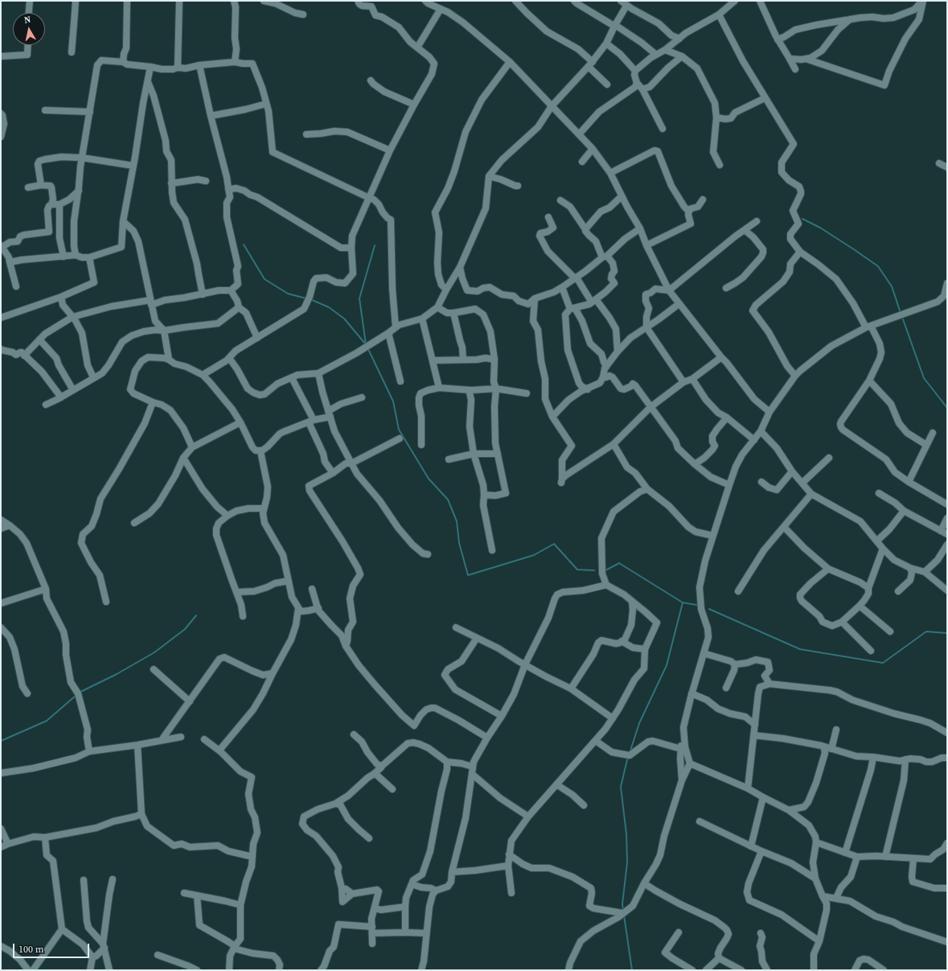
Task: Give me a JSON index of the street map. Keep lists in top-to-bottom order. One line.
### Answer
{"scale_bar":"100 m","north":"top"}
